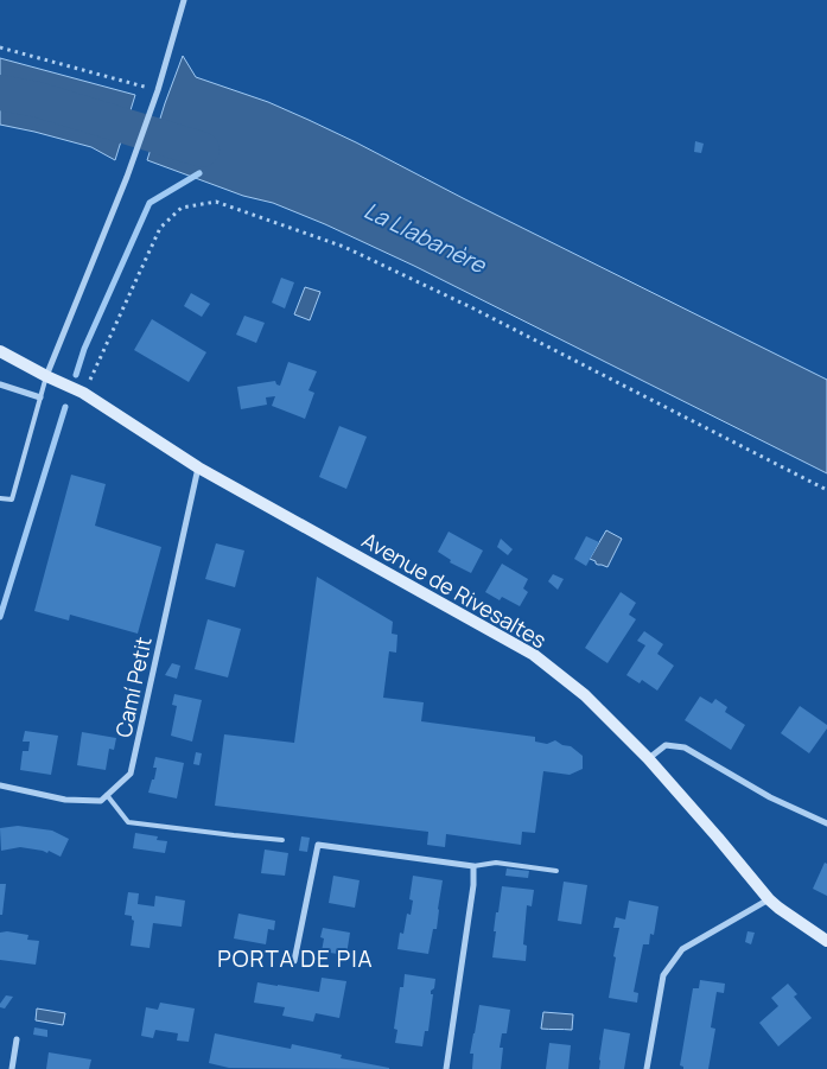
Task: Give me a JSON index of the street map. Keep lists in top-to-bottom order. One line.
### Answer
{"streets":{"main road":["Avenue de Rivesaltes"],"street":["Camí Petit"]},"crossings":[["Avenue de Rivesaltes","Camí Petit"]],"districts":["PORTA DE PIA"],"water":["La Llabanère"]}
